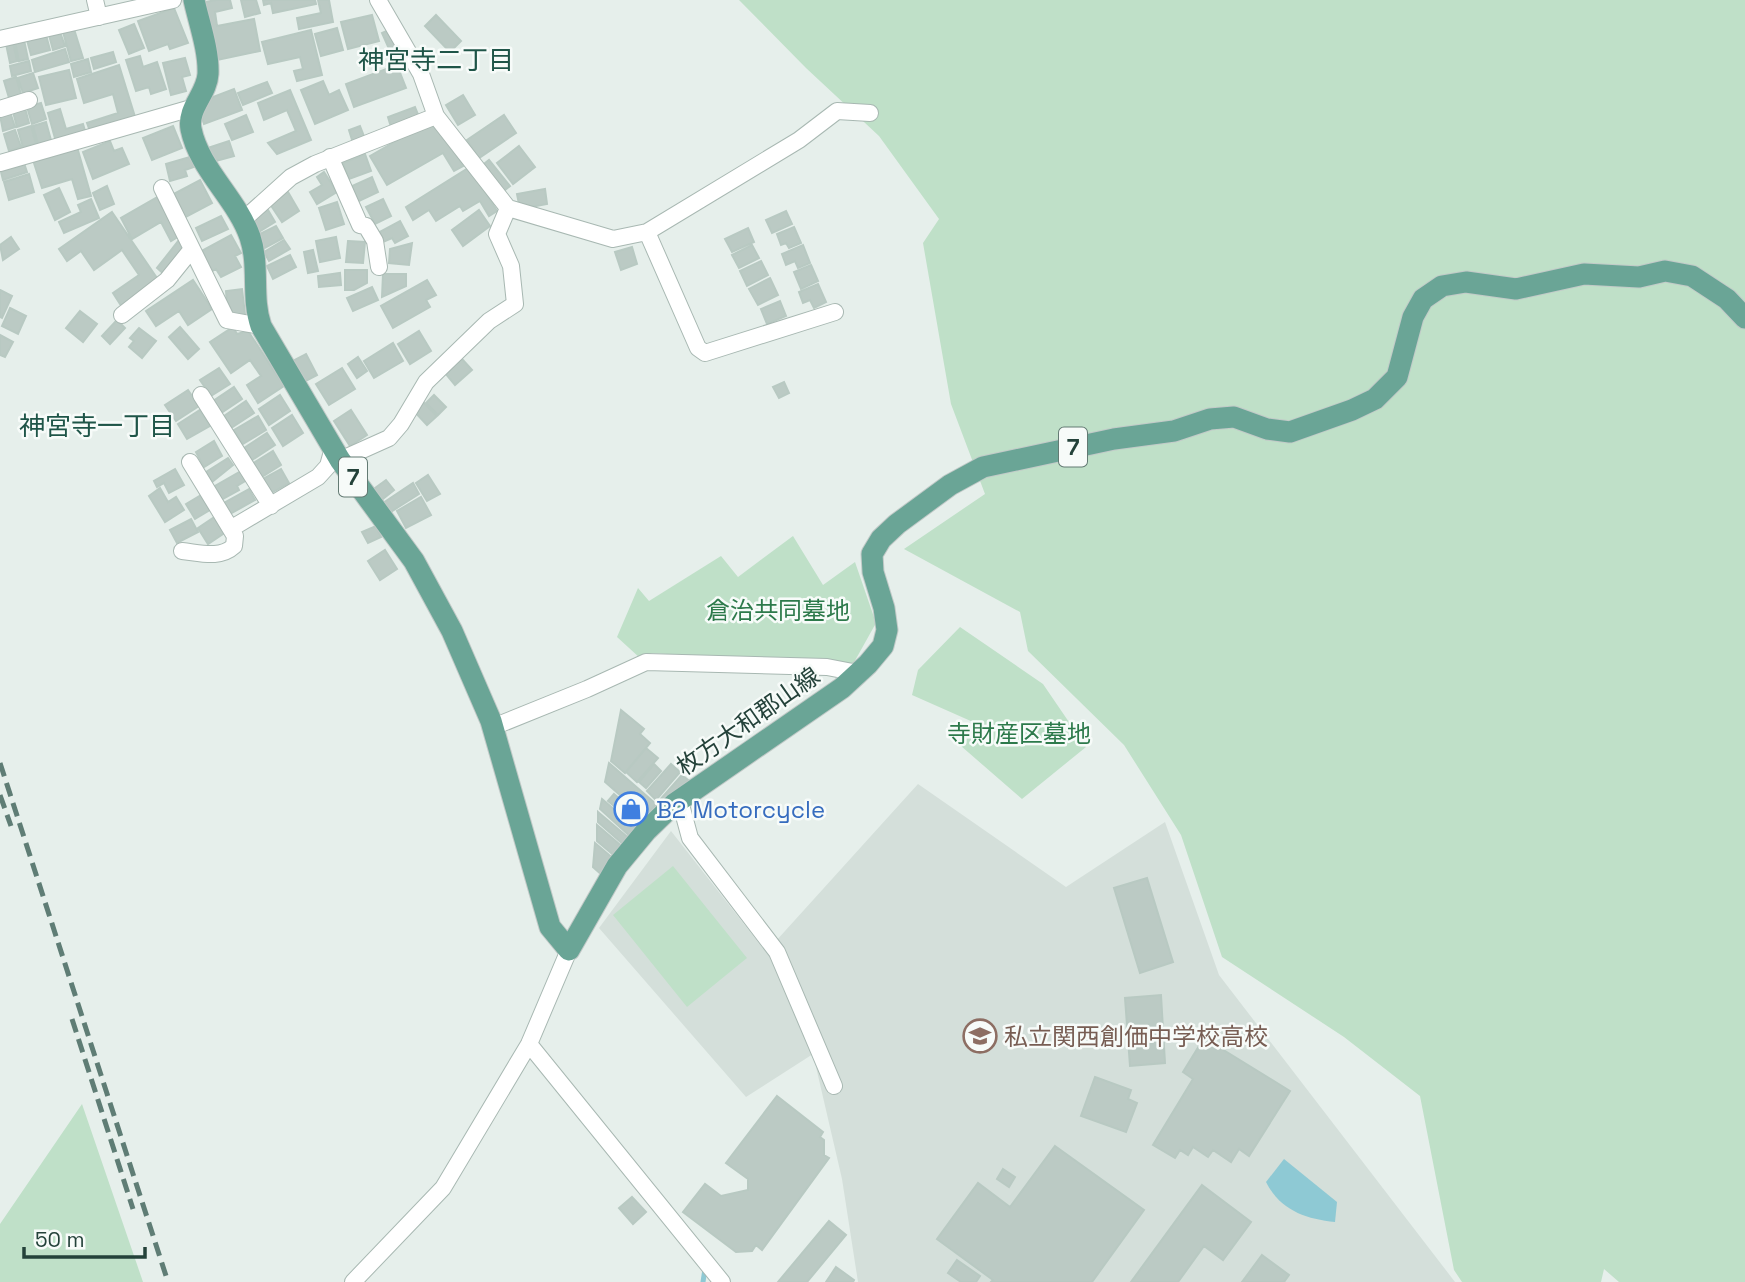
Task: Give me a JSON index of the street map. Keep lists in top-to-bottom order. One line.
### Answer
{"streets":{"main road":["7","枚方大和郡山線"]},"crossings":[["7","枚方大和郡山線"]],"districts":["神宮寺二丁目","神宮寺一丁目"],"parks":["倉治共同墓地","寺財産区墓地"],"places":{"shop":["B2 Motorcycle"],"school or university":["私立関西創価中学校高校"]},"scale_bar":"50 m"}
